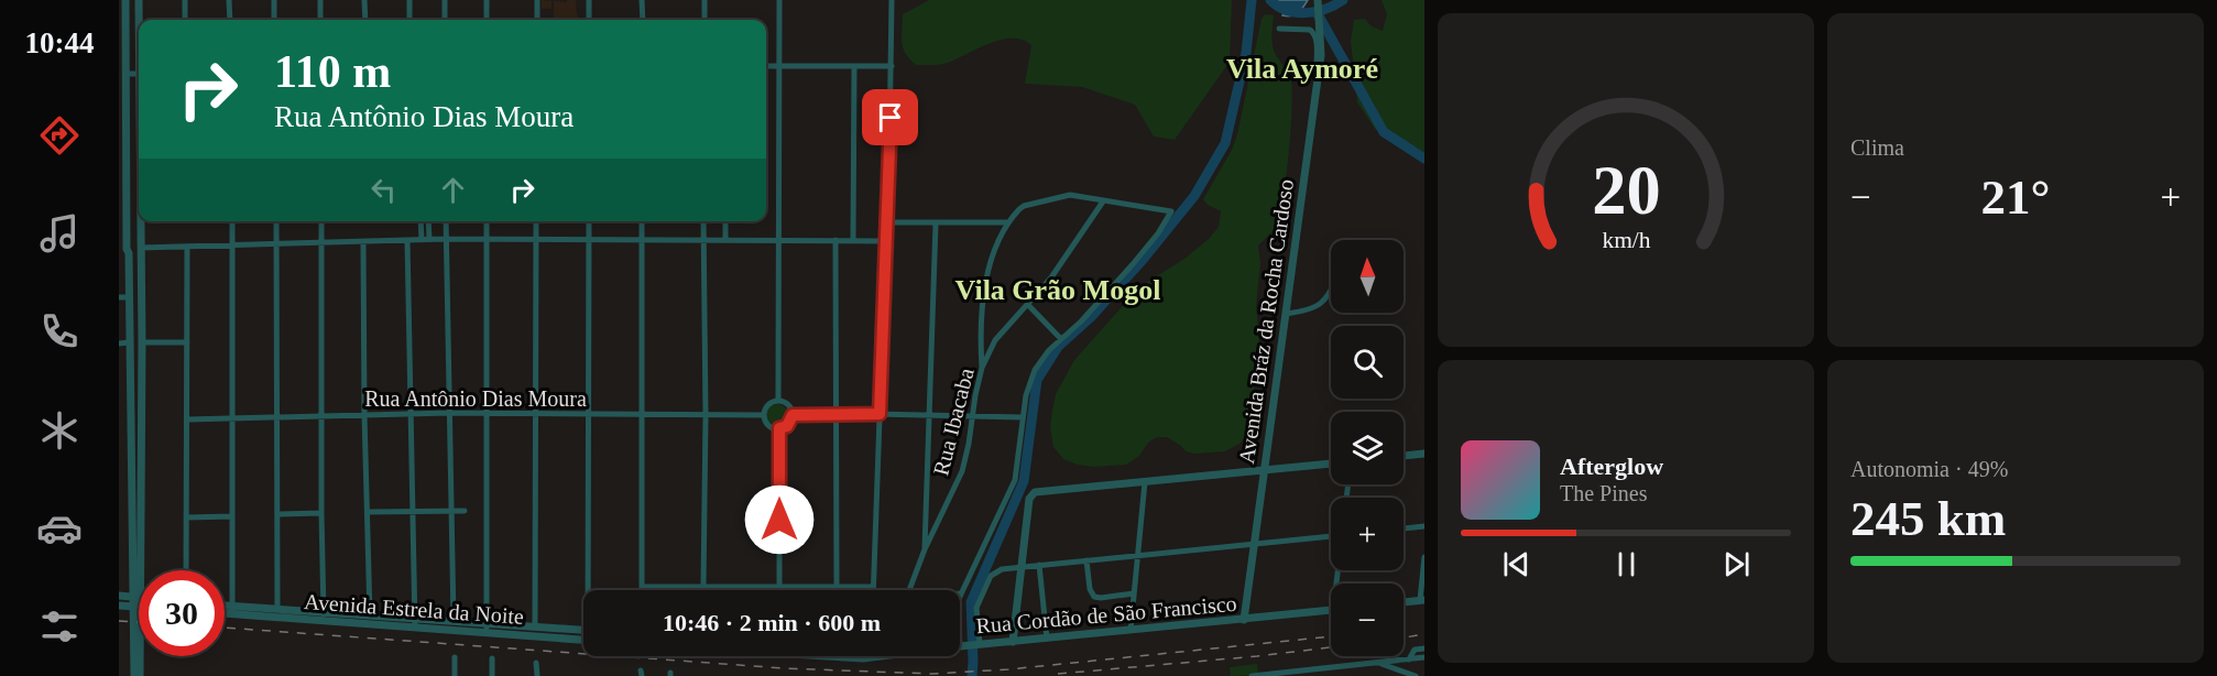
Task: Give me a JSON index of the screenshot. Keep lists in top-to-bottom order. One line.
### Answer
{"streets":{"street":["Avenida Bráz da Rocha Cardoso","Rua Antônio Dias Moura","Rua Ibacaba","Avenida Estrela da Noite","Rua Cordão de São Francisco"]},"crossings":[["Avenida Bráz da Rocha Cardoso","Rua Cordão de São Francisco"]],"districts":["Vila Aymoré","Vila Grão Mogol"],"north":"top","page":{"tabs":"10:44","tile":["Clima",["Autonomia · 49%","245 km"]],"turn":["110 m","Rua Antônio Dias Moura"],"heat":["−","21°","+"],"map_buttons":["+","−"],"song":["Afterglow","The Pines"],"limit":"30","trip":"10:46 · 2 min · 600 m","gauge":["20","km/h"]}}
